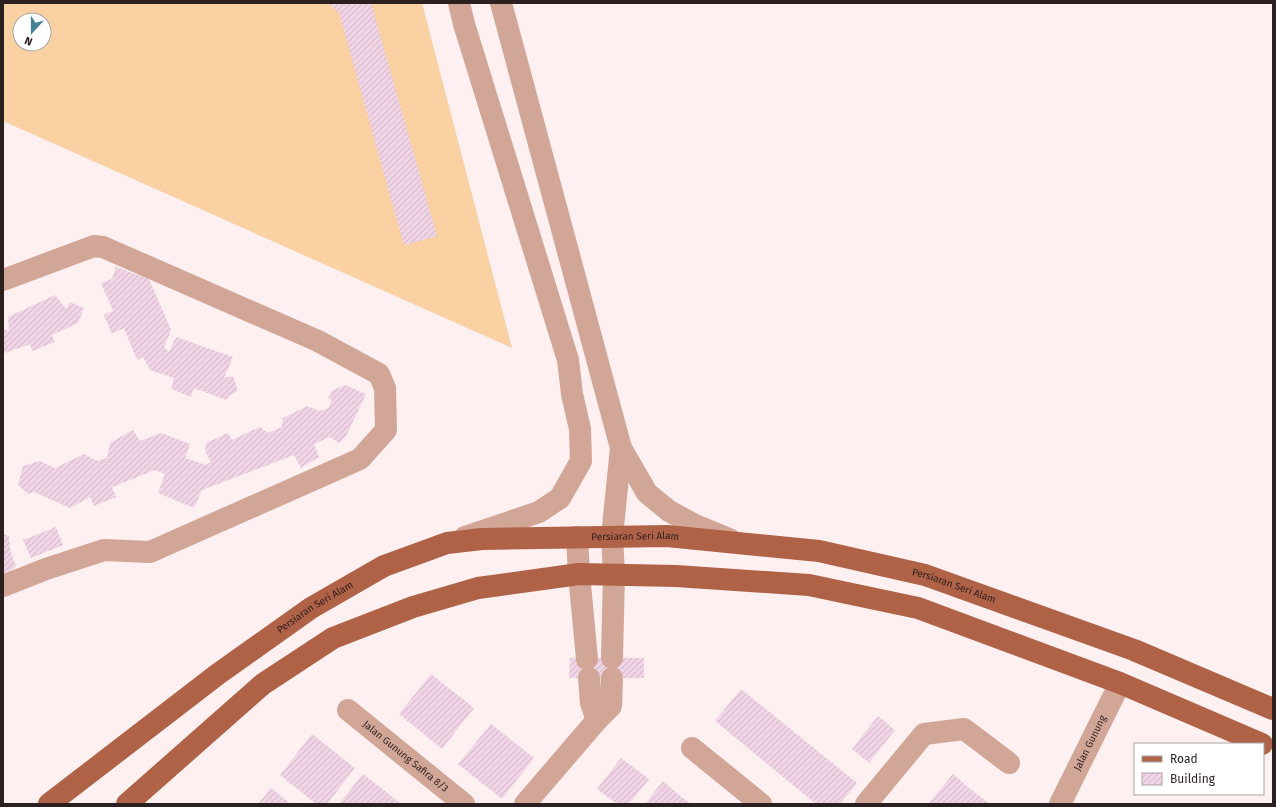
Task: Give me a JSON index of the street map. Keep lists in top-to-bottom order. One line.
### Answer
{"streets":{"main road":["Persiaran Seri Alam"],"street":["Jalan Gunung","Jalan Gunung Safira 8/3"]},"legend":["Road","Building"],"north":"bottom"}
